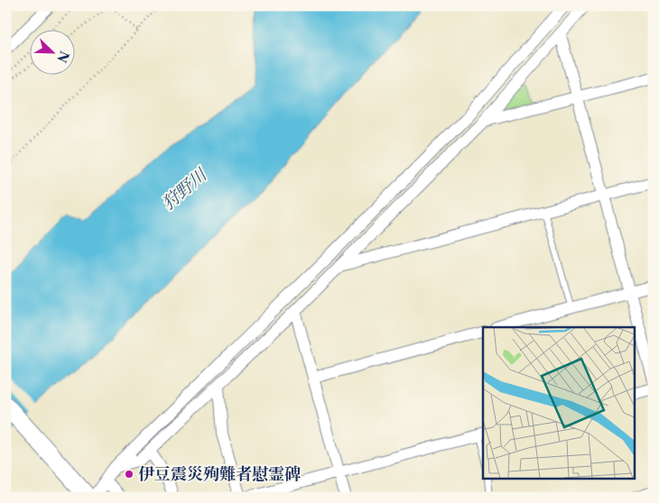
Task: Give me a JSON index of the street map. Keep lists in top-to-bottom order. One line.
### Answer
{"water":["狩野川"],"places":["伊豆震災殉難者慰霊碑"],"north":"bottom right"}
